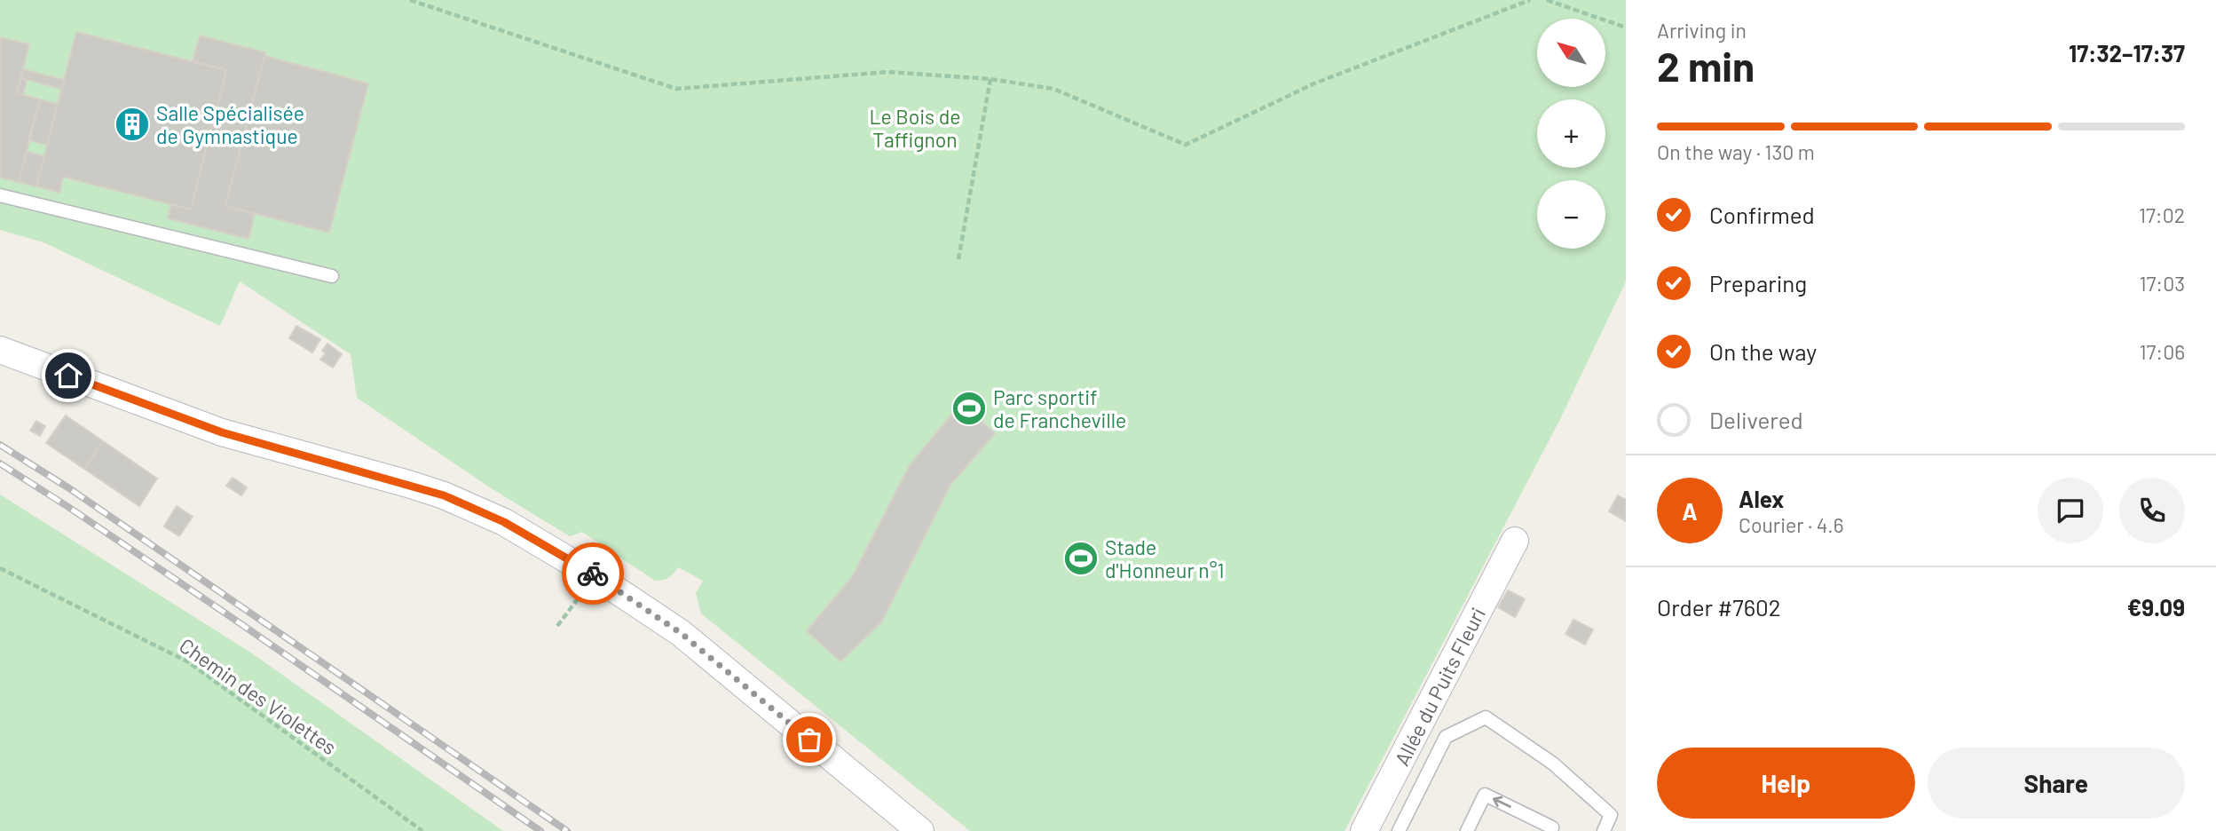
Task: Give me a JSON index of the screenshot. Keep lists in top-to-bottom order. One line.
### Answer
{"streets":{"street":["Allée du Puits Fleuri"],"path":["Chemin des Violettes"]},"parks":["Le Bois de Taffignon"],"places":{"building":["Salle Spécialisée de Gymnastique"],"sports":["Parc sportif de Francheville","Stade d'Honneur n°1"]},"north":"top left","page":{"heading":["2 min","Arriving in","17:32–17:37"],"panel":["Alex","Courier · 4.6","Order #7602","€9.09"],"map_buttons":["+","−"],"bar":"On the way · 130 m","list":[["Confirmed","17:02"],["Preparing","17:03"],["On the way","17:06"],"Delivered"],"round":"A","buttons":["Help","Share"]}}
